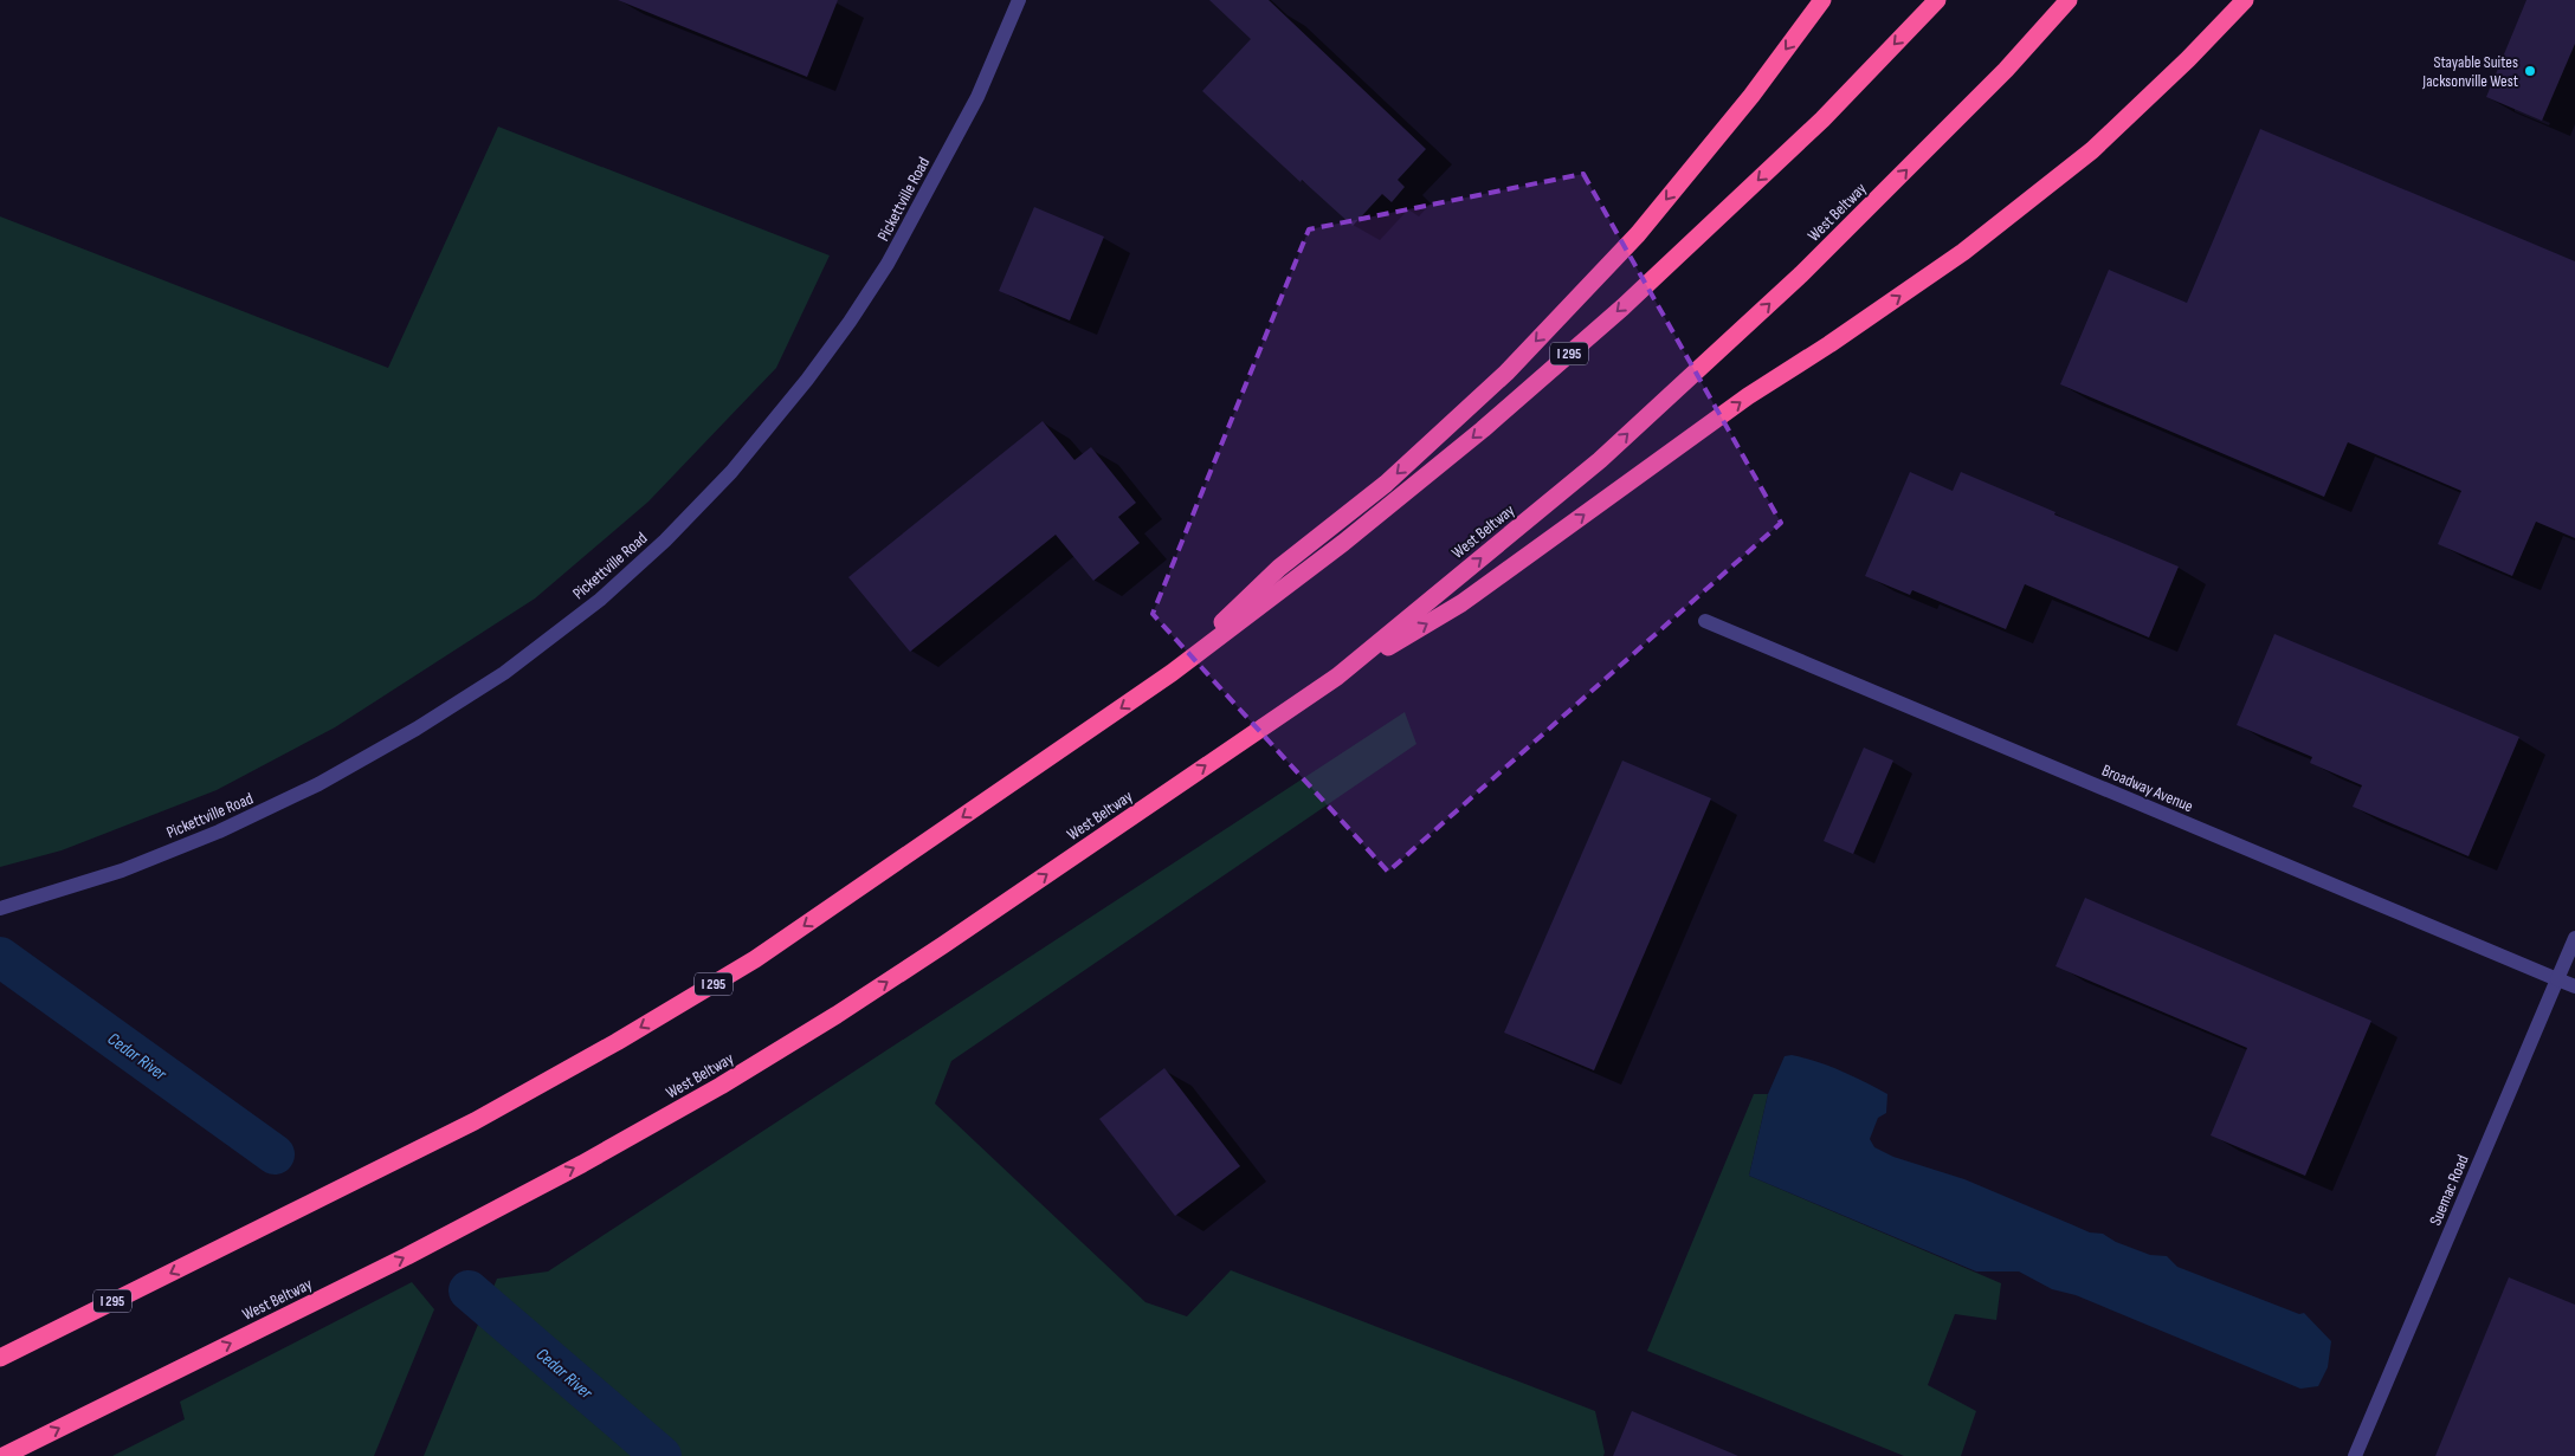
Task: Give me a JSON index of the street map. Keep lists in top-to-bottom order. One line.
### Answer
{"streets":{"highway":["West Beltway","I 295"],"street":["Pickettville Road","Broadway Avenue","Suemac Road"]},"crossings":[["Broadway Avenue","Suemac Road"]],"water":["Cedar River"],"places":["Stayable Suites Jacksonville West"]}
